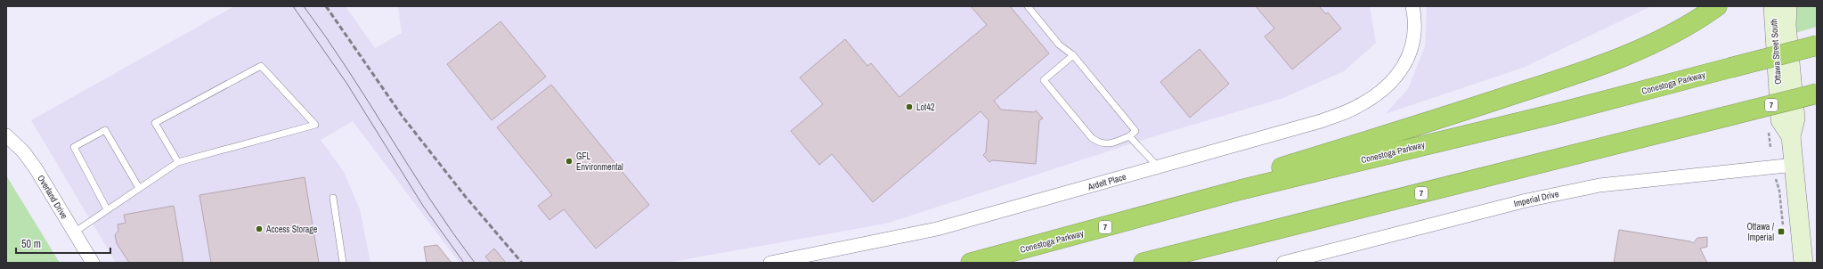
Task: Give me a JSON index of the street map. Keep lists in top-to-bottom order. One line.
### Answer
{"streets":{"highway":["Conestoga Parkway","7"],"main road":["Ottawa Street South"],"street":["Ardelt Place","Overland Drive","Imperial Drive"]},"crossings":[["Ottawa Street South","Imperial Drive"]],"places":{"other":["Lot42","GFL Environmental","Access Storage"],"transit":["Ottawa / Imperial"]},"scale_bar":"50 m"}
